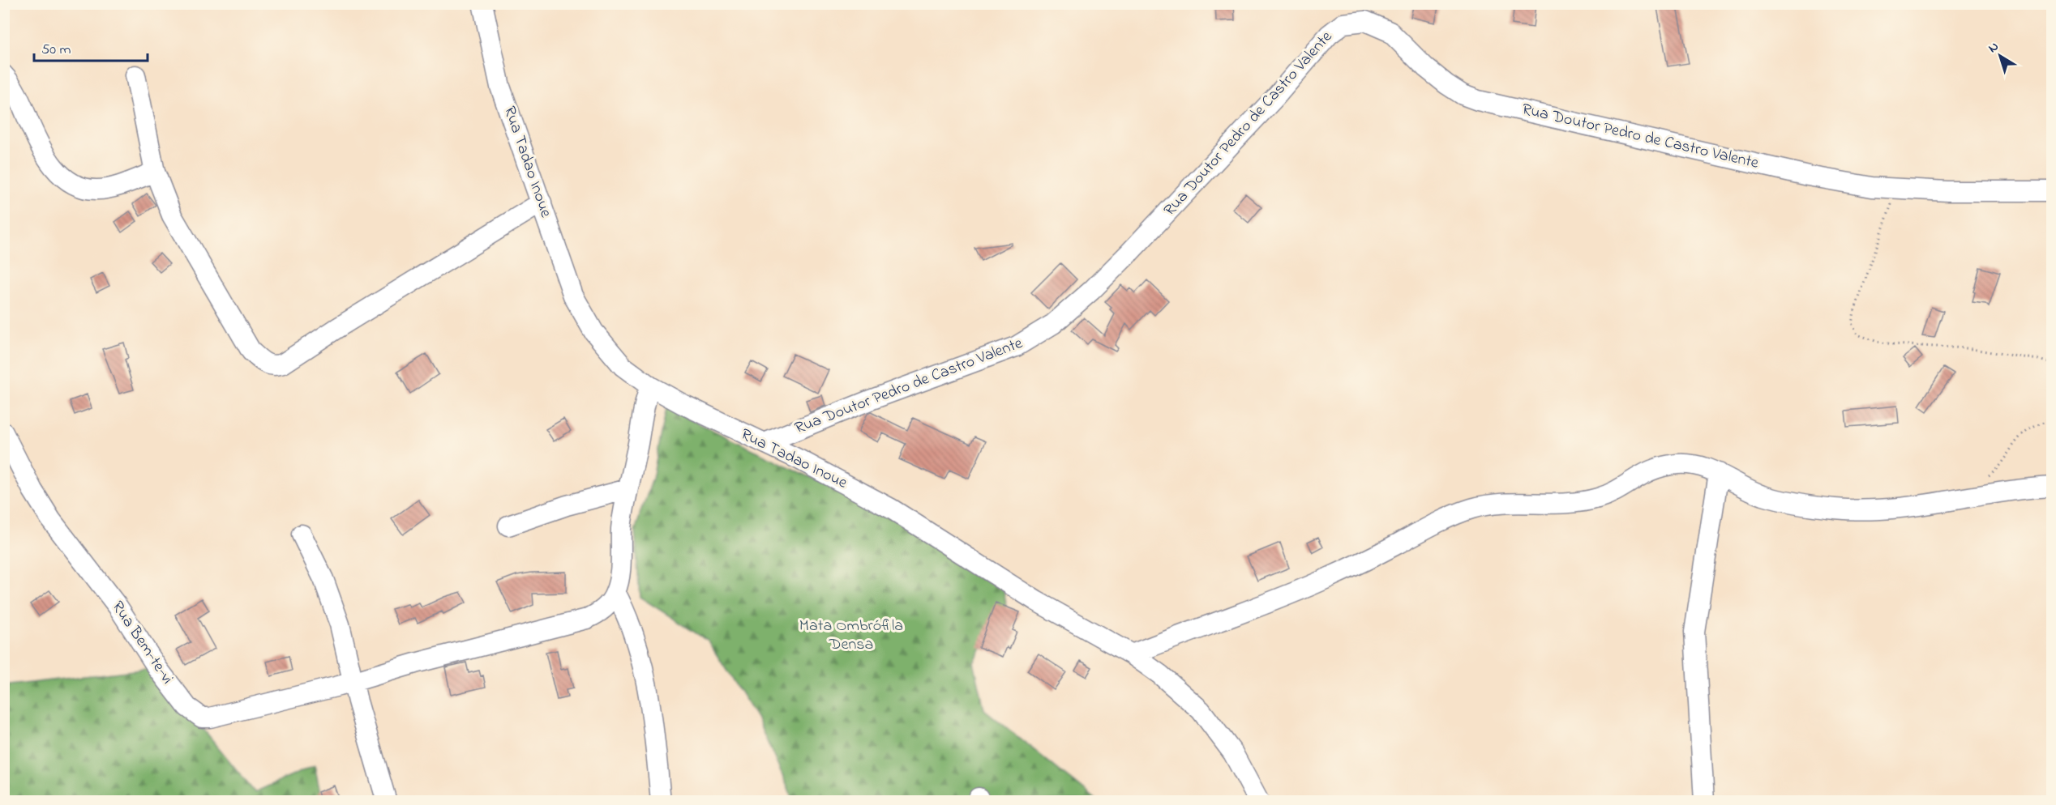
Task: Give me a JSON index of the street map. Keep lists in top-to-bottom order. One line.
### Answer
{"streets":{"street":["Rua Doutor Pedro de Castro Valente","Rua Tadao Inoue","Rua Bem-te-vi"]},"crossings":[["Rua Doutor Pedro de Castro Valente","Rua Tadao Inoue"]],"parks":["Mata Ombrófila Densa"],"scale_bar":"50 m","north":"top left"}
